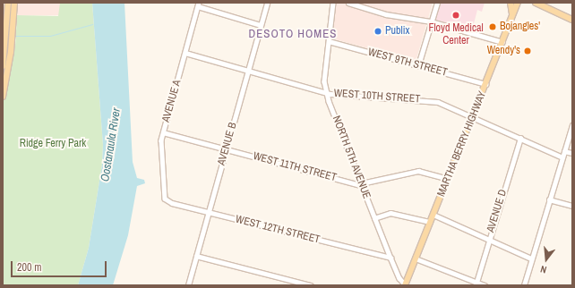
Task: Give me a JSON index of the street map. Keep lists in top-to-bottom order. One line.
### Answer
{"streets":{"main road":["MARTHA BERRY HIGHWAY"],"street":["WEST 9TH STREET","WEST 10TH STREET","AVENUE A","AVENUE B","NORTH 5TH AVENUE","WEST 11TH STREET","AVENUE D","WEST 12TH STREET"]},"crossings":[["WEST 9TH STREET","MARTHA BERRY HIGHWAY"],["WEST 9TH STREET","NORTH 5TH AVENUE"],["WEST 10TH STREET","AVENUE A"],["WEST 10TH STREET","AVENUE B"],["WEST 10TH STREET","MARTHA BERRY HIGHWAY"],["WEST 10TH STREET","NORTH 5TH AVENUE"],["WEST 10TH STREET","AVENUE D"],["AVENUE A","WEST 11TH STREET"],["AVENUE A","WEST 12TH STREET"],["AVENUE B","WEST 11TH STREET"],["AVENUE B","WEST 12TH STREET"],["MARTHA BERRY HIGHWAY","NORTH 5TH AVENUE"],["MARTHA BERRY HIGHWAY","WEST 11TH STREET"],["NORTH 5TH AVENUE","WEST 11TH STREET"],["NORTH 5TH AVENUE","WEST 12TH STREET"]],"districts":["DESOTO HOMES"],"water":["Oostanaula River"],"parks":["Ridge Ferry Park"],"places":["Floyd Medical Center","Bojangles'","Publix","Wendy's"],"scale_bar":"200 m","north":"bottom"}
